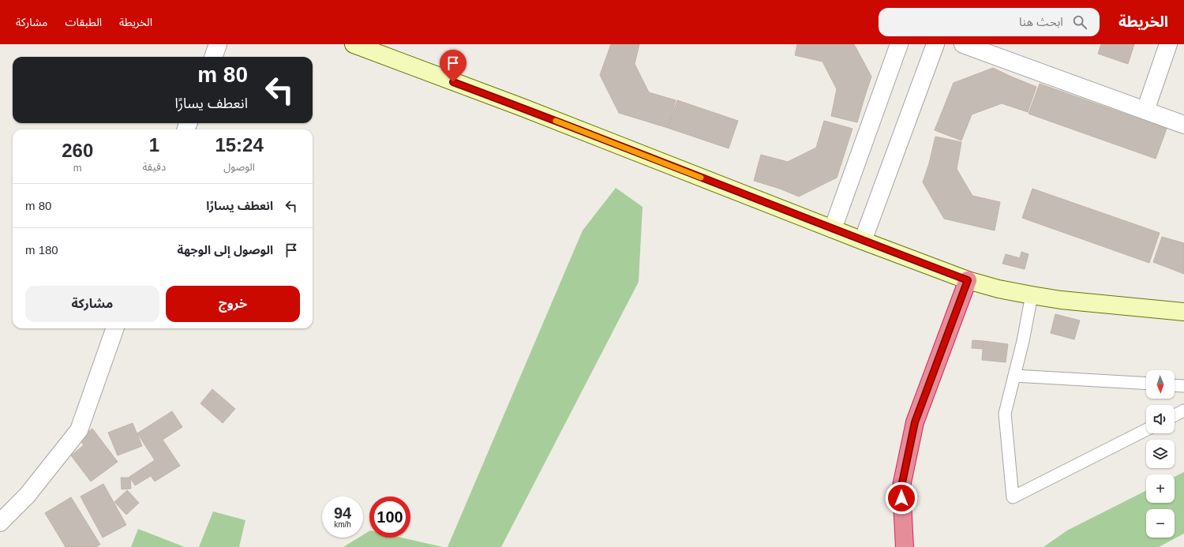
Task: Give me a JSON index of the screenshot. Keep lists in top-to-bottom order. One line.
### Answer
{"north":"bottom","page":{"header":"الخريطة","search":"ابحث هنا","nav":["الخريطة","الطبقات","مشاركة"],"turn":["80 m","انعطف يسارًا"],"eta":["15:24","الوصول","1","دقيقة","260","m"],"list":[{"name":"انعطف يسارًا","value":"80 m"},{"name":"الوصول إلى الوجهة","value":"180 m"}],"buttons":["خروج","مشاركة"],"map_buttons":["+","−"],"speed":"94 km/h","limit":"100"}}
